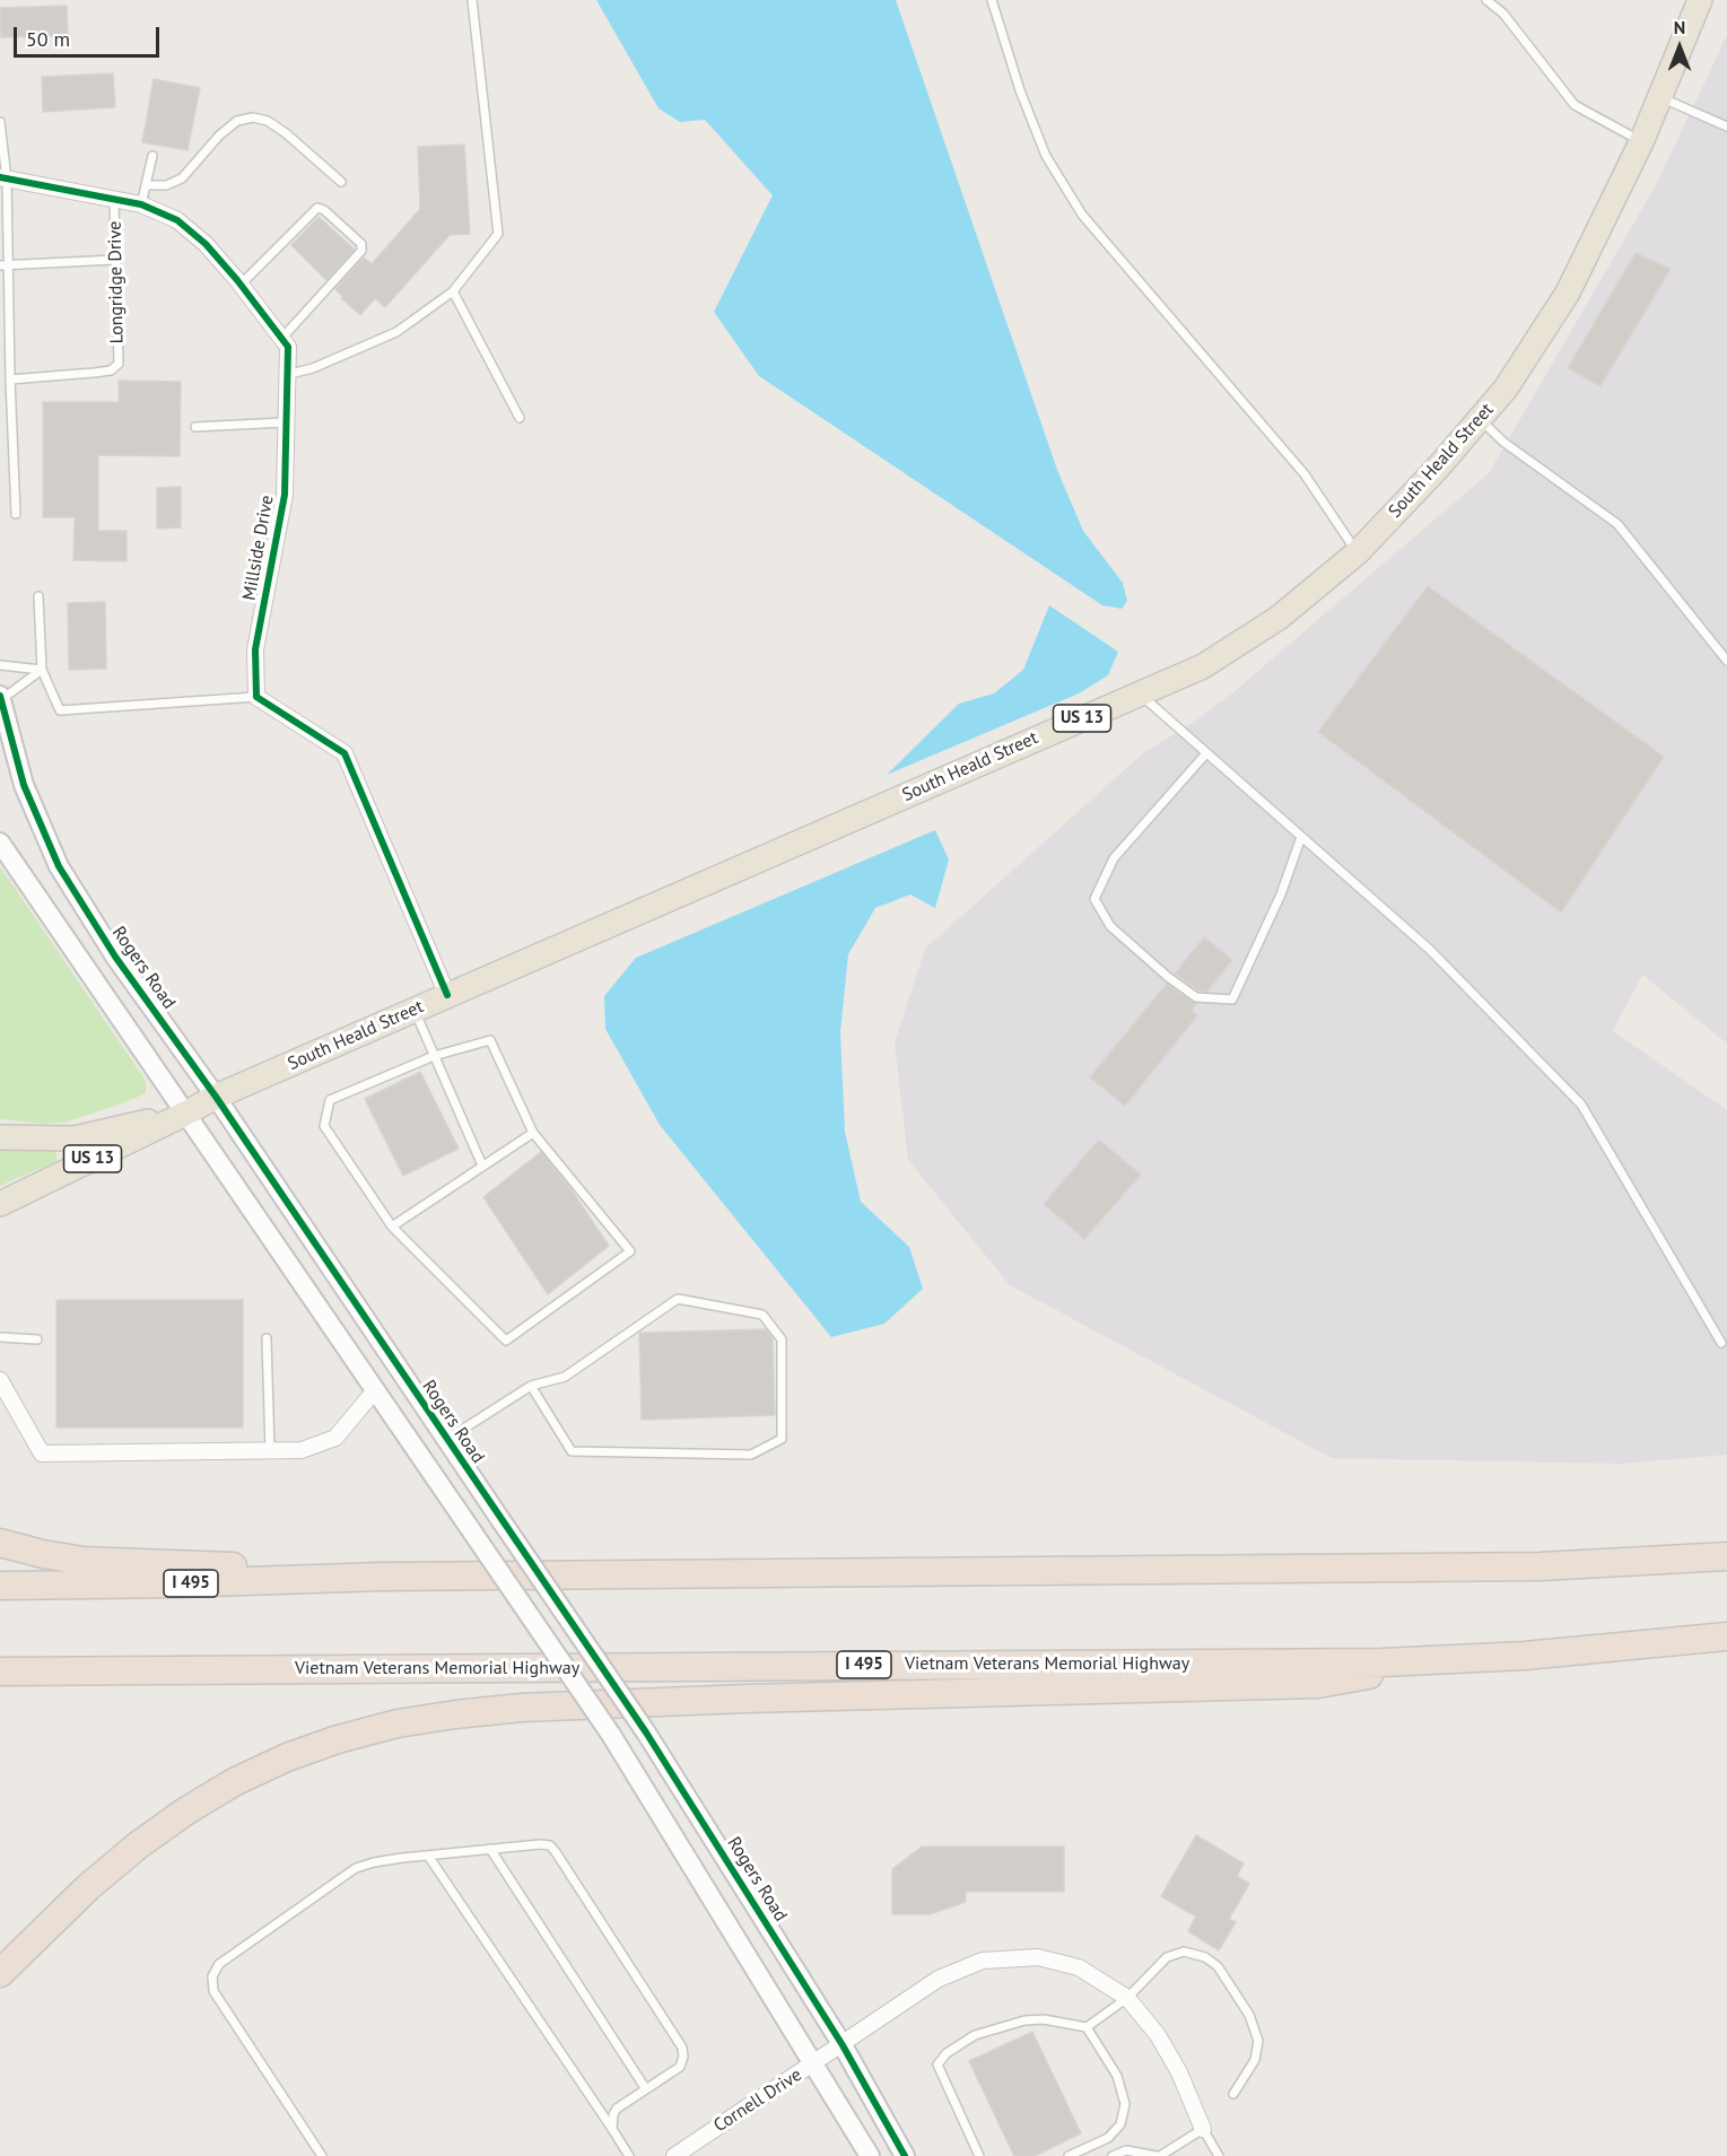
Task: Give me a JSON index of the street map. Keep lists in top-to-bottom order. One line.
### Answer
{"streets":{"highway":["I 495","Vietnam Veterans Memorial Highway"],"main road":["South Heald Street","US 13"],"street":["Millside Drive","Rogers Road","Cornell Drive"],"lane":["Longridge Drive"]},"crossings":[["Longridge Drive","Millside Drive"],["South Heald Street","Rogers Road"],["Rogers Road","Cornell Drive"]],"scale_bar":"50 m","north":"top"}
